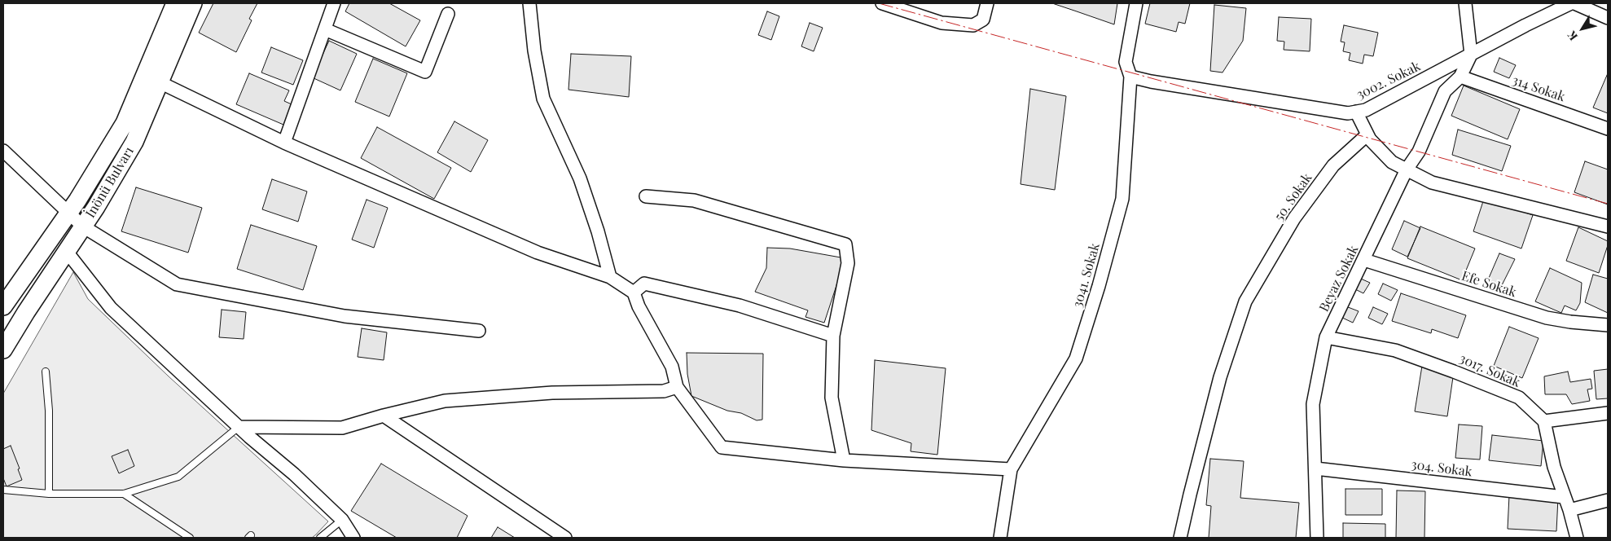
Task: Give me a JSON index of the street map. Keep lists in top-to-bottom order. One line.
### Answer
{"streets":{"main road":["İnönü Bulvarı"],"street":["3002. Sokak","314 Sokak","50. Sokak","3041. Sokak","Beyaz Sokak","Efe Sokak","3017. Sokak","304. Sokak"]},"crossings":[["3002. Sokak","3041. Sokak"],["3002. Sokak","Beyaz Sokak"],["314 Sokak","Beyaz Sokak"],["Beyaz Sokak","Efe Sokak"],["Beyaz Sokak","3017. Sokak"],["Beyaz Sokak","304. Sokak"]],"north":"bottom left"}
